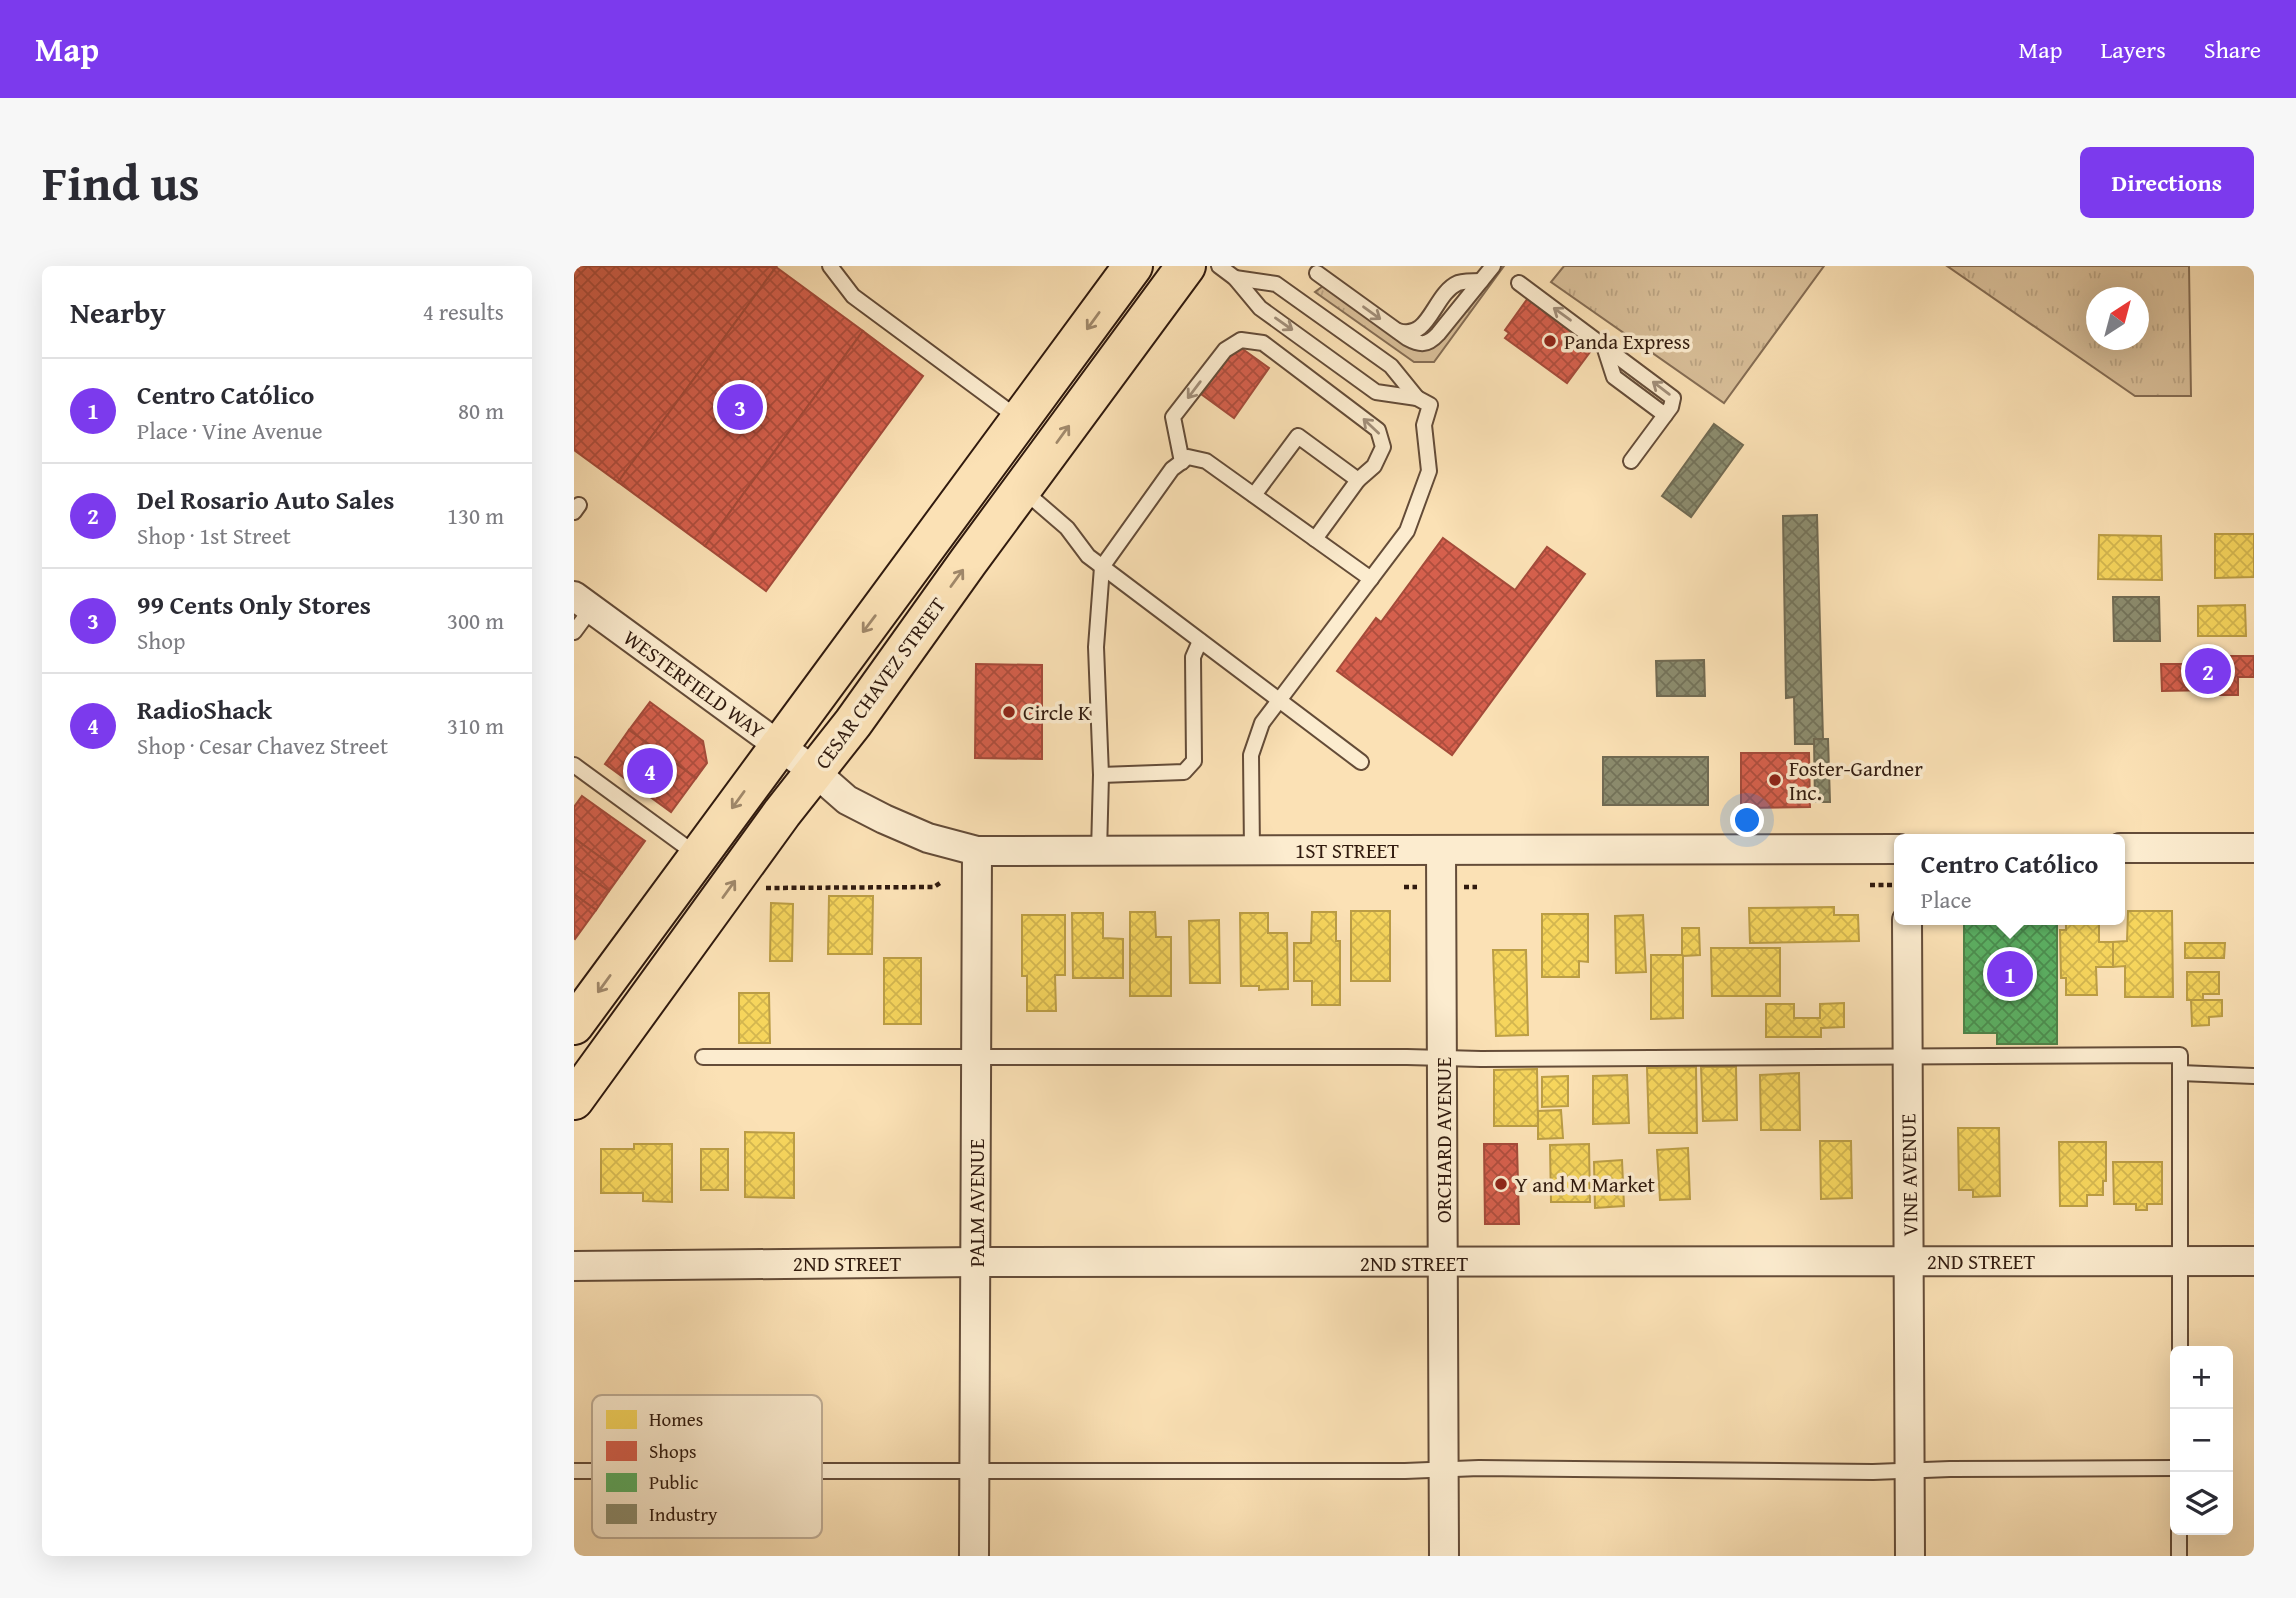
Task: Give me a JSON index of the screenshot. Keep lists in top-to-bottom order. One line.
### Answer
{"streets":{"main road":["CESAR CHAVEZ STREET"],"street":["WESTERFIELD WAY","1ST STREET","ORCHARD AVENUE","VINE AVENUE","PALM AVENUE","2ND STREET"]},"crossings":[["CESAR CHAVEZ STREET","WESTERFIELD WAY"],["CESAR CHAVEZ STREET","1ST STREET"],["WESTERFIELD WAY","1ST STREET"],["1ST STREET","ORCHARD AVENUE"],["1ST STREET","PALM AVENUE"],["ORCHARD AVENUE","2ND STREET"],["VINE AVENUE","2ND STREET"],["PALM AVENUE","2ND STREET"]],"places":["Panda Express","Circle K","Foster-Gardner Inc.","Y and M Market"],"legend":["Homes","Shops","Public","Industry"],"north":"top right","page":{"header":"Map","nav":["Map","Layers","Share"],"title":"Find us","buttons":"Directions","heading":["Nearby","4 results"],"list":[{"mark":"1","name":"Centro Católico","note":"Place · Vine Avenue","value":"80 m"},{"mark":"2","name":"Del Rosario Auto Sales","note":"Shop · 1st Street","value":"130 m"},{"mark":"3","name":"99 Cents Only Stores","note":"Shop","value":"300 m"},{"mark":"4","name":"RadioShack","note":"Shop · Cesar Chavez Street","value":"310 m"}],"pins":["3","2","4","1"],"popup":["Centro Católico","Place"],"map_buttons":["+","−"]}}
